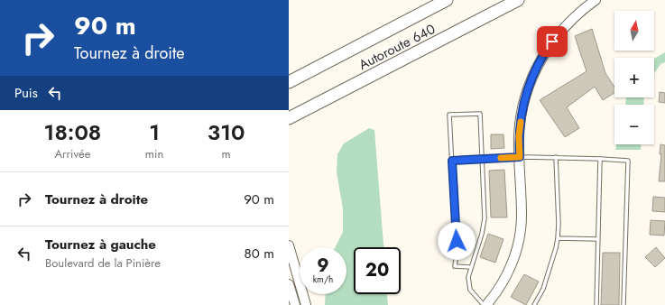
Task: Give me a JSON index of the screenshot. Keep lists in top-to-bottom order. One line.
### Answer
{"streets":{"highway":["Autoroute 640"]},"north":"top","page":{"turn":["90 m","Tournez à droite"],"map_buttons":["+","−"],"then":"Puis","eta":["18:08","Arrivée","1","min","310","m"],"list":[{"name":"Tournez à droite","value":"90 m"},{"name":"Tournez à gauche","note":"Boulevard de la Pinière","value":"80 m"}],"speed":"9 km/h","limit":"20"}}
